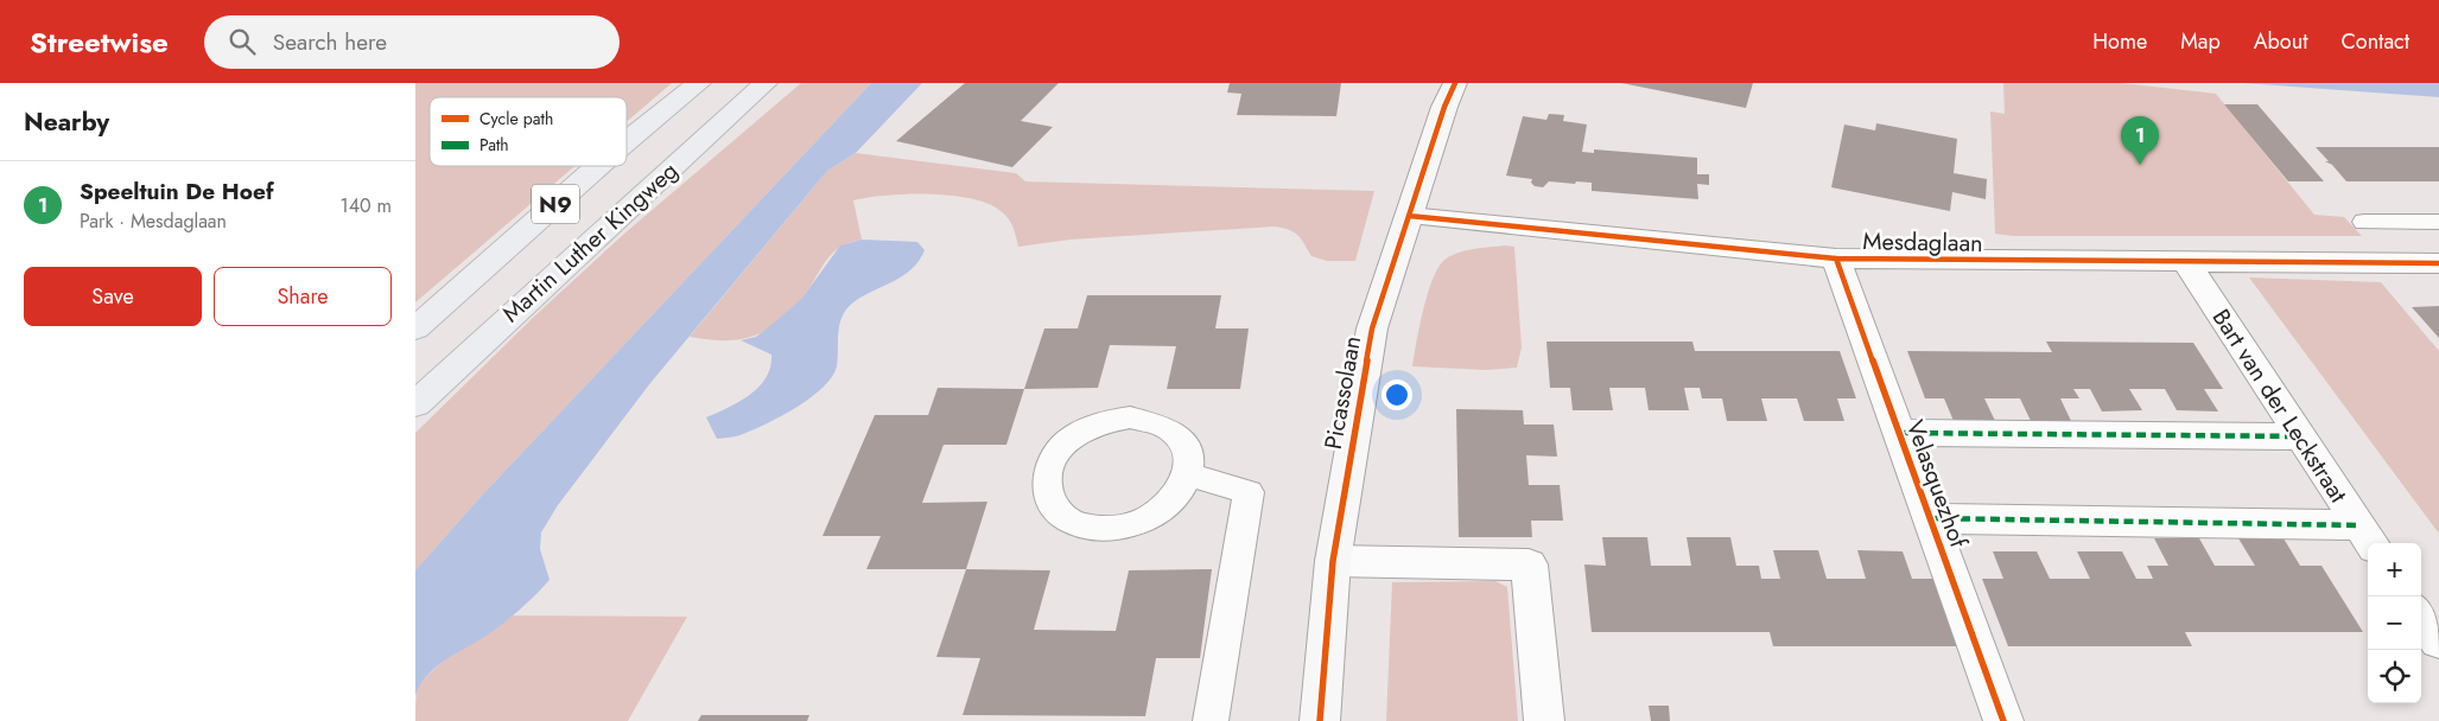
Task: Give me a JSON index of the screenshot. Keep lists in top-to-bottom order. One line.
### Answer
{"streets":{"highway":["N9","Martin Luther Kingweg"],"street":["Mesdaglaan","Picassolaan","Bart van der Leckstraat","Velasquezhof"]},"crossings":[["Mesdaglaan","Picassolaan"],["Mesdaglaan","Bart van der Leckstraat"],["Mesdaglaan","Velasquezhof"],["Bart van der Leckstraat","Velasquezhof"]],"legend":["Cycle path","Path"],"page":{"header":"Streetwise","search":"Search here","nav":["Home","Map","About","Contact"],"heading":"Nearby","pins":"1","list":[{"mark":"1","name":"Speeltuin De Hoef","note":"Park · Mesdaglaan","value":"140 m"}],"buttons":["Save","Share"],"map_buttons":["+","−"]}}
